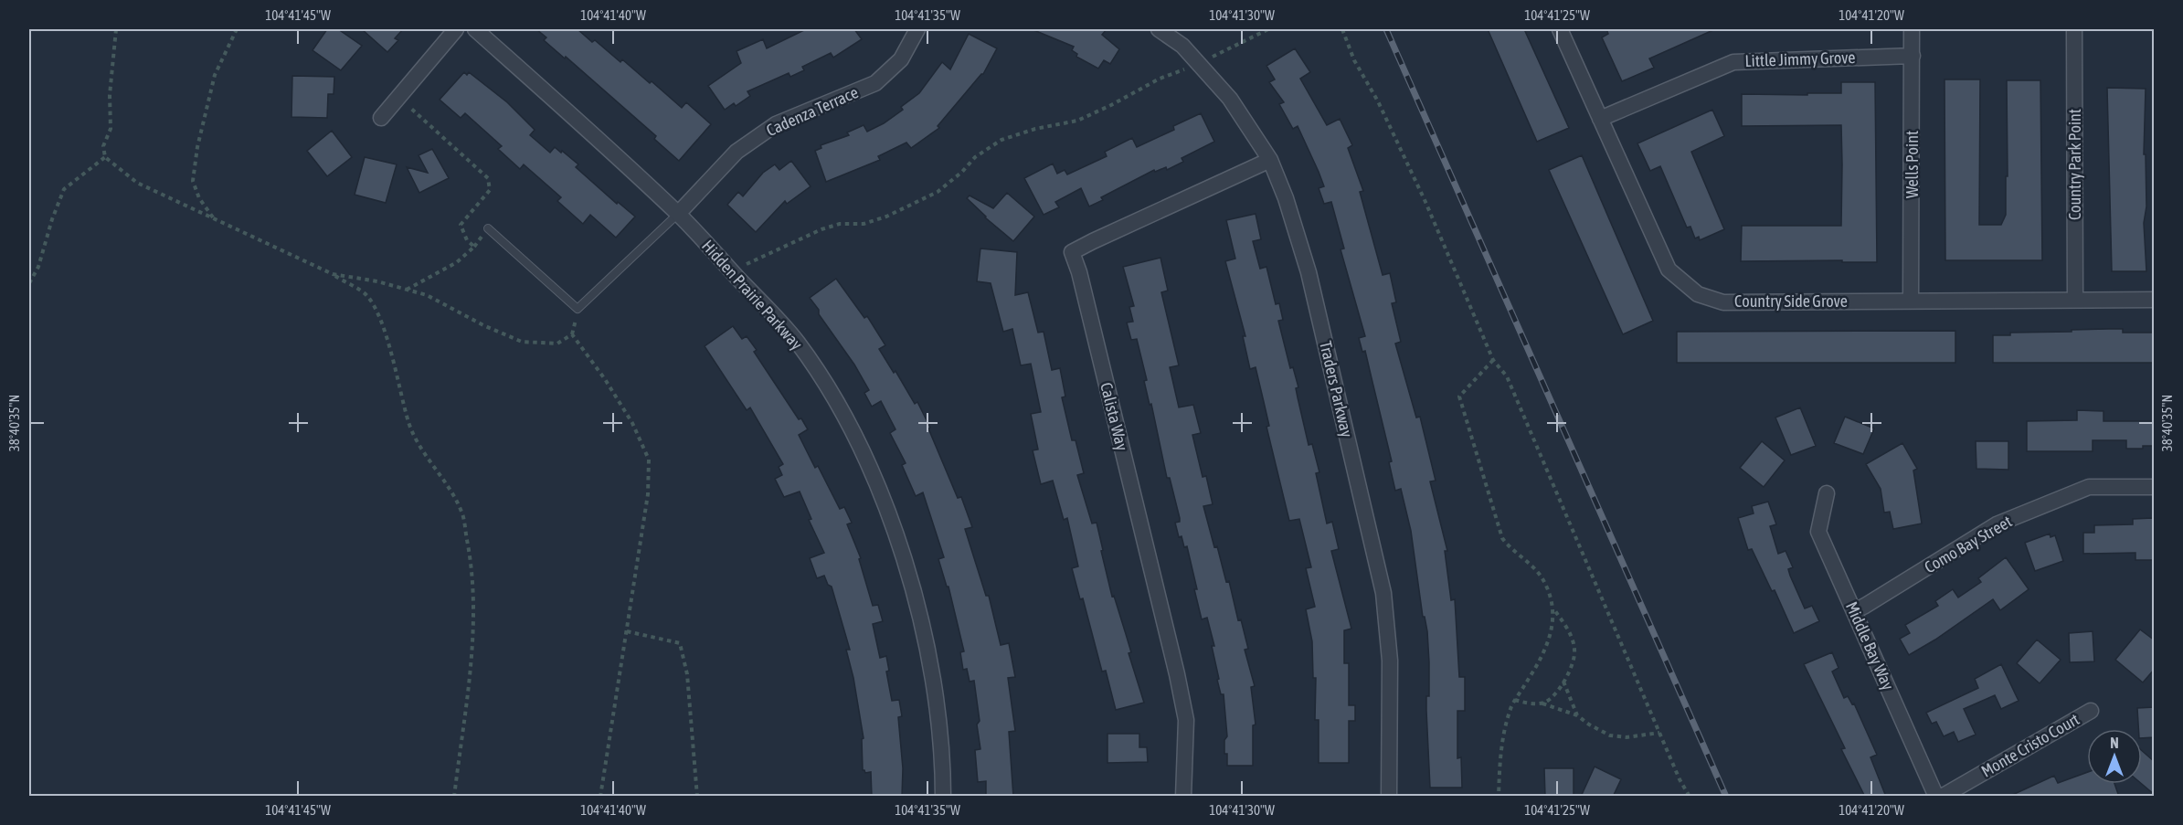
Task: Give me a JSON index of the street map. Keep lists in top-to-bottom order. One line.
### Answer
{"streets":{"street":["Little Jimmy Grove","Cadenza Terrace","Wells Point","Country Park Point","Hidden Prairie Parkway","Country Side Grove","Traders Parkway","Calista Way","Como Bay Street","Middle Bay Way","Monte Cristo Court"]},"crossings":[["Little Jimmy Grove","Wells Point"],["Little Jimmy Grove","Country Side Grove"],["Cadenza Terrace","Hidden Prairie Parkway"],["Wells Point","Country Side Grove"],["Country Park Point","Country Side Grove"],["Traders Parkway","Calista Way"],["Como Bay Street","Middle Bay Way"]],"north":"top","coordinates":["104°41'45\"W","104°41'40\"W","104°41'35\"W","104°41'30\"W","104°41'25\"W","104°41'20\"W","38°40'35\"N"]}
